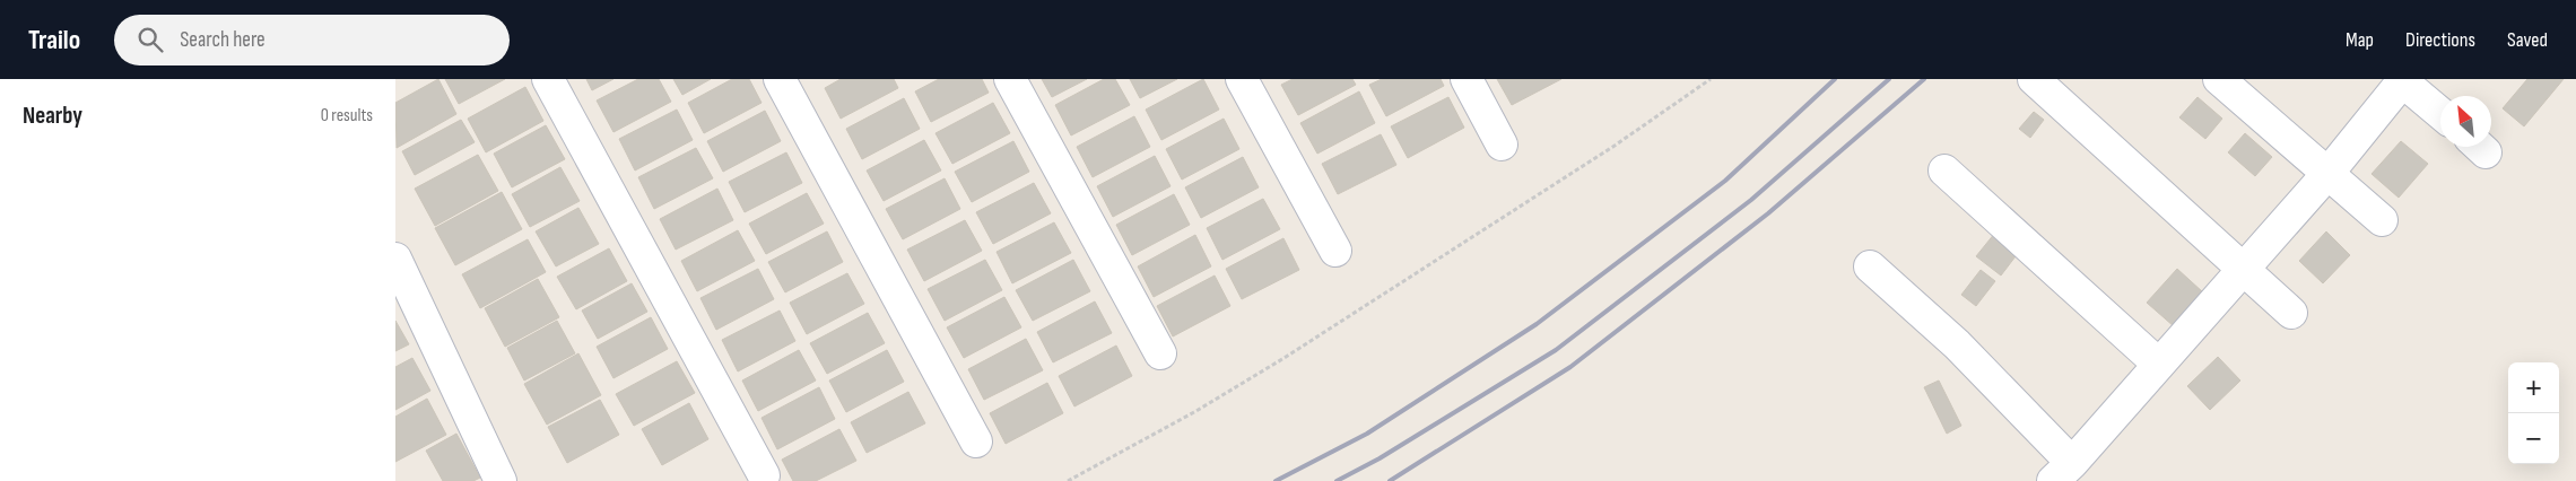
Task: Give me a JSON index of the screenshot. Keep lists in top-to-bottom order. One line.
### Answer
{"north":"top left","page":{"header":"Trailo","search":"Search here","nav":["Map","Directions","Saved"],"heading":["Nearby","0 results"],"map_buttons":["+","−"]}}
